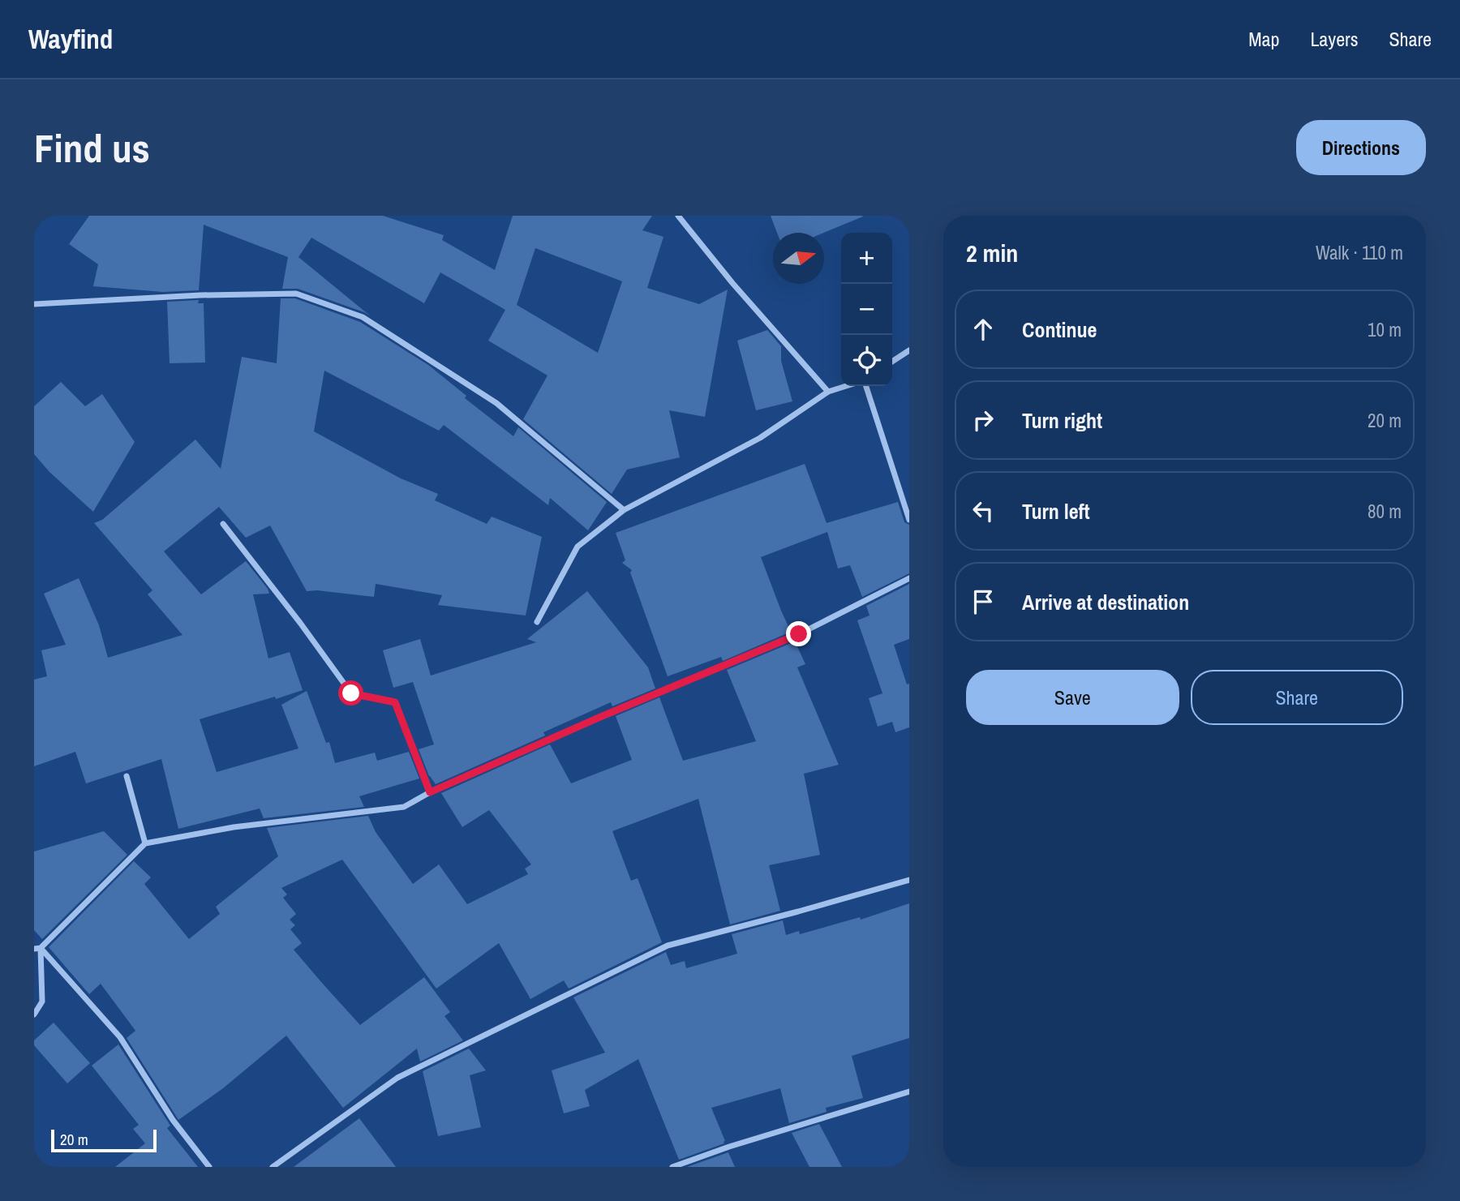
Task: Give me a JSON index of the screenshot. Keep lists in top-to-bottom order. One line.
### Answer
{"scale_bar":"20 m","north":"right","page":{"header":"Wayfind","nav":["Map","Layers","Share"],"buttons":["Directions",["Save","Share"]],"title":"Find us","heading":["2 min","Walk · 110 m"],"map_buttons":["+","−"],"list":[["Continue","10 m"],["Turn right","20 m"],["Turn left","80 m"],"Arrive at destination"],"scale":"20 m"}}
